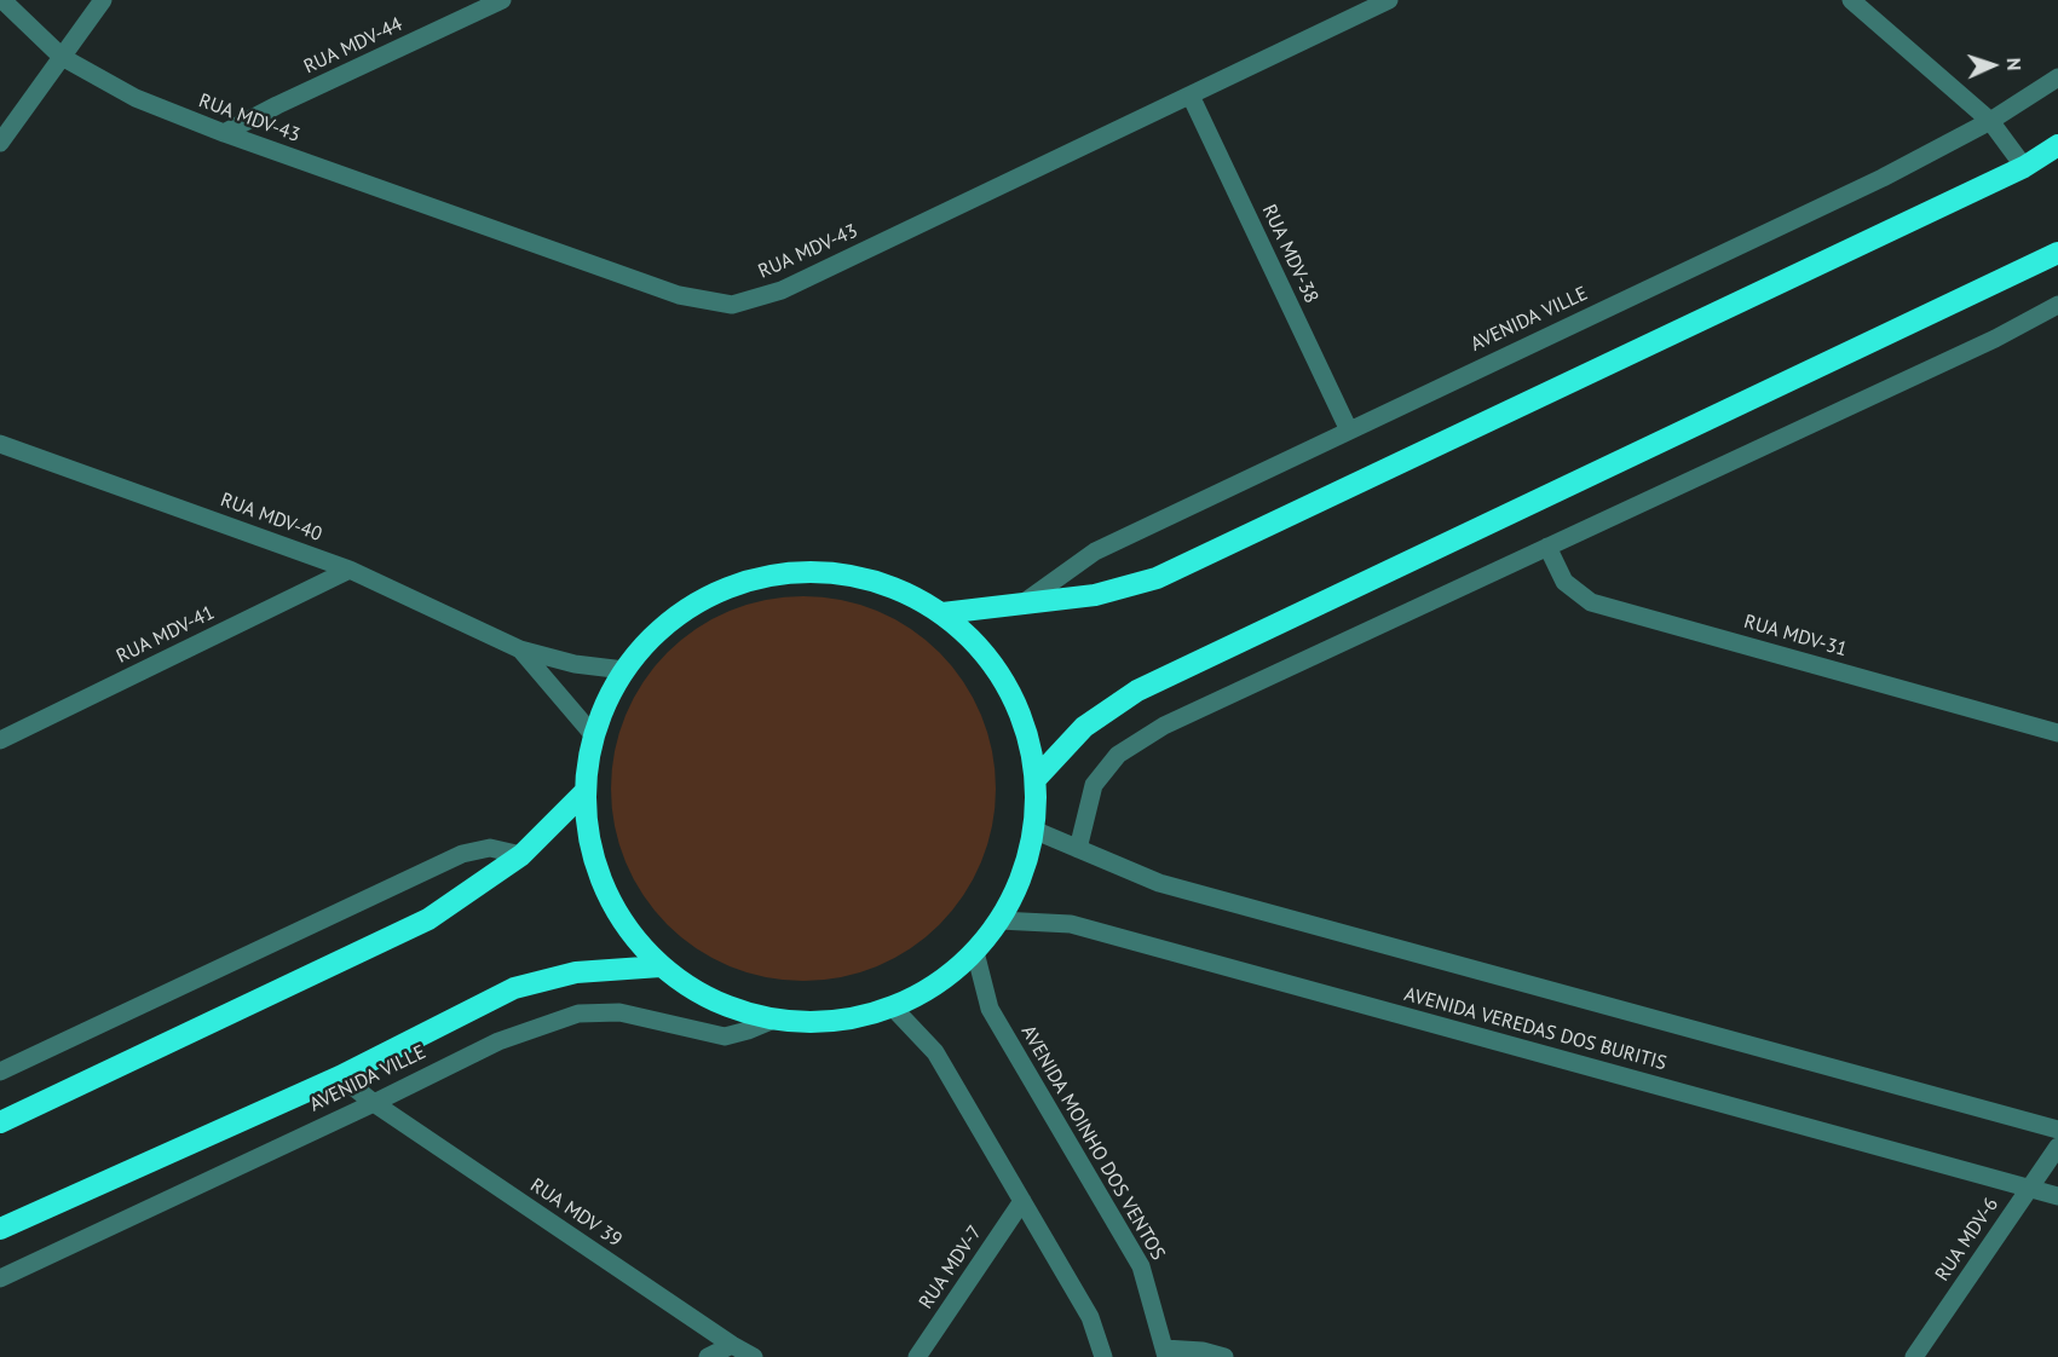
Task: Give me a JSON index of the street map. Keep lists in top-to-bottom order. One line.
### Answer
{"streets":{"highway":["AVENIDA VILLE"],"street":["RUA MDV-44","RUA MDV-43","RUA MDV-38","RUA MDV-40","RUA MDV-41","RUA MDV-31","AVENIDA VEREDAS DOS BURITIS","AVENIDA MOINHO DOS VENTOS","RUA MDV 39","RUA MDV-6","RUA MDV-7"]},"crossings":[["RUA MDV-44","RUA MDV-43"],["RUA MDV-43","RUA MDV-38"],["RUA MDV-38","AVENIDA VILLE"],["AVENIDA VILLE","RUA MDV 39"],["RUA MDV-40","RUA MDV-41"],["AVENIDA VEREDAS DOS BURITIS","RUA MDV-6"]],"north":"right"}
